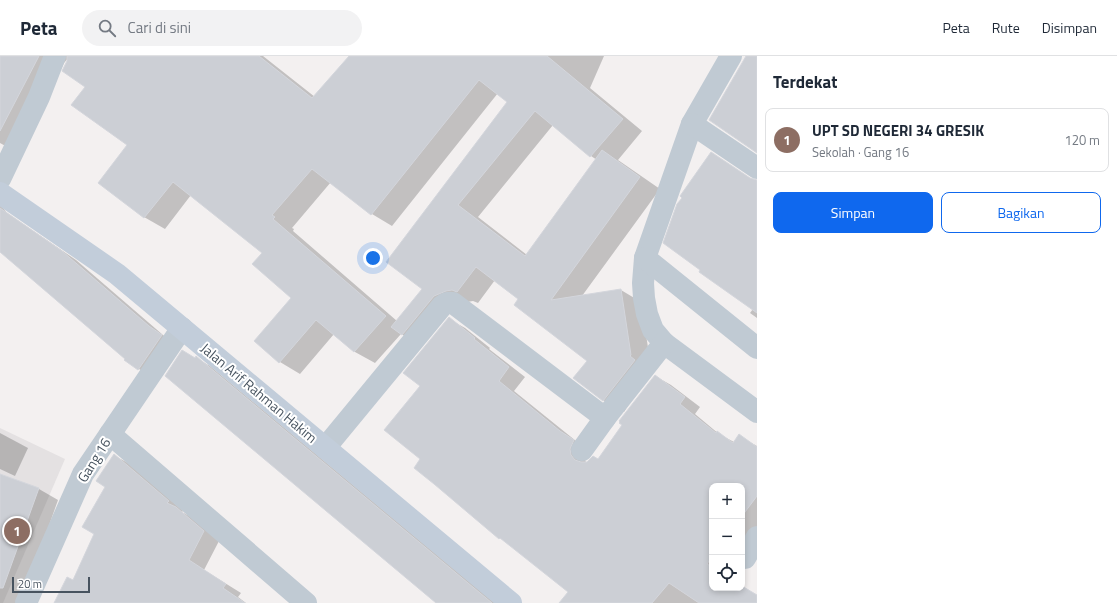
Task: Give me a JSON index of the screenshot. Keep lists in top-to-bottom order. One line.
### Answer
{"streets":{"main road":["Jalan Arif Rahman Hakim"],"street":["Gang 16"]},"crossings":[["Jalan Arif Rahman Hakim","Gang 16"]],"scale_bar":"20 m","page":{"header":"Peta","search":"Cari di sini","nav":["Peta","Rute","Disimpan"],"heading":"Terdekat","list":[{"mark":"1","name":"UPT SD NEGERI 34 GRESIK","note":"Sekolah · Gang 16","value":"120 m"}],"buttons":["Simpan","Bagikan"],"map_buttons":["+","−"],"pins":"1","scale":"20 m"}}
